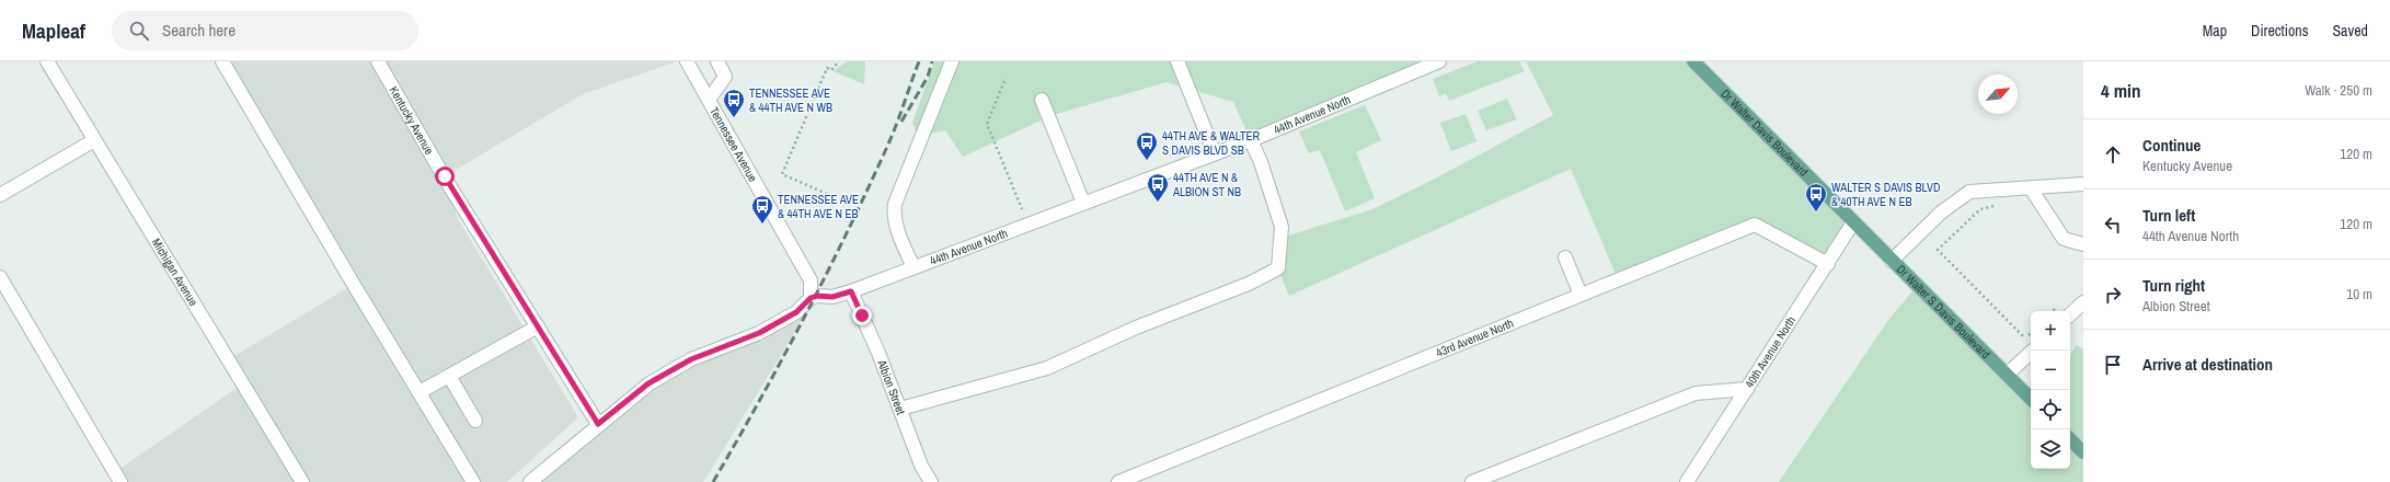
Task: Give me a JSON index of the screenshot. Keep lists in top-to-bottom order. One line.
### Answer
{"streets":{"main road":["Dr Walter Davis Boulevard","Dr Walter S Davis Boulevard"],"street":["44th Avenue North","Kentucky Avenue","Tennessee Avenue","Michigan Avenue","43rd Avenue North","40th Avenue North","Albion Street"]},"crossings":[["44th Avenue North","Tennessee Avenue"],["44th Avenue North","Albion Street"],["Dr Walter Davis Boulevard","Dr Walter S Davis Boulevard"],["Dr Walter Davis Boulevard","40th Avenue North"],["Dr Walter S Davis Boulevard","40th Avenue North"],["43rd Avenue North","40th Avenue North"]],"places":{"bus stop":["TENNESSEE AVE & 44TH AVE N WB","44TH AVE & WALTER S DAVIS BLVD SB","44TH AVE N & ALBION ST NB","WALTER S DAVIS BLVD & 40TH AVE N EB","TENNESSEE AVE & 44TH AVE N EB"]},"north":"top right","page":{"header":"Mapleaf","search":"Search here","nav":["Map","Directions","Saved"],"heading":["4 min","Walk · 250 m"],"list":[["Continue","Kentucky Avenue","120 m"],["Turn left","44th Avenue North","120 m"],["Turn right","Albion Street","10 m"],"Arrive at destination"],"map_buttons":["+","−"]}}
